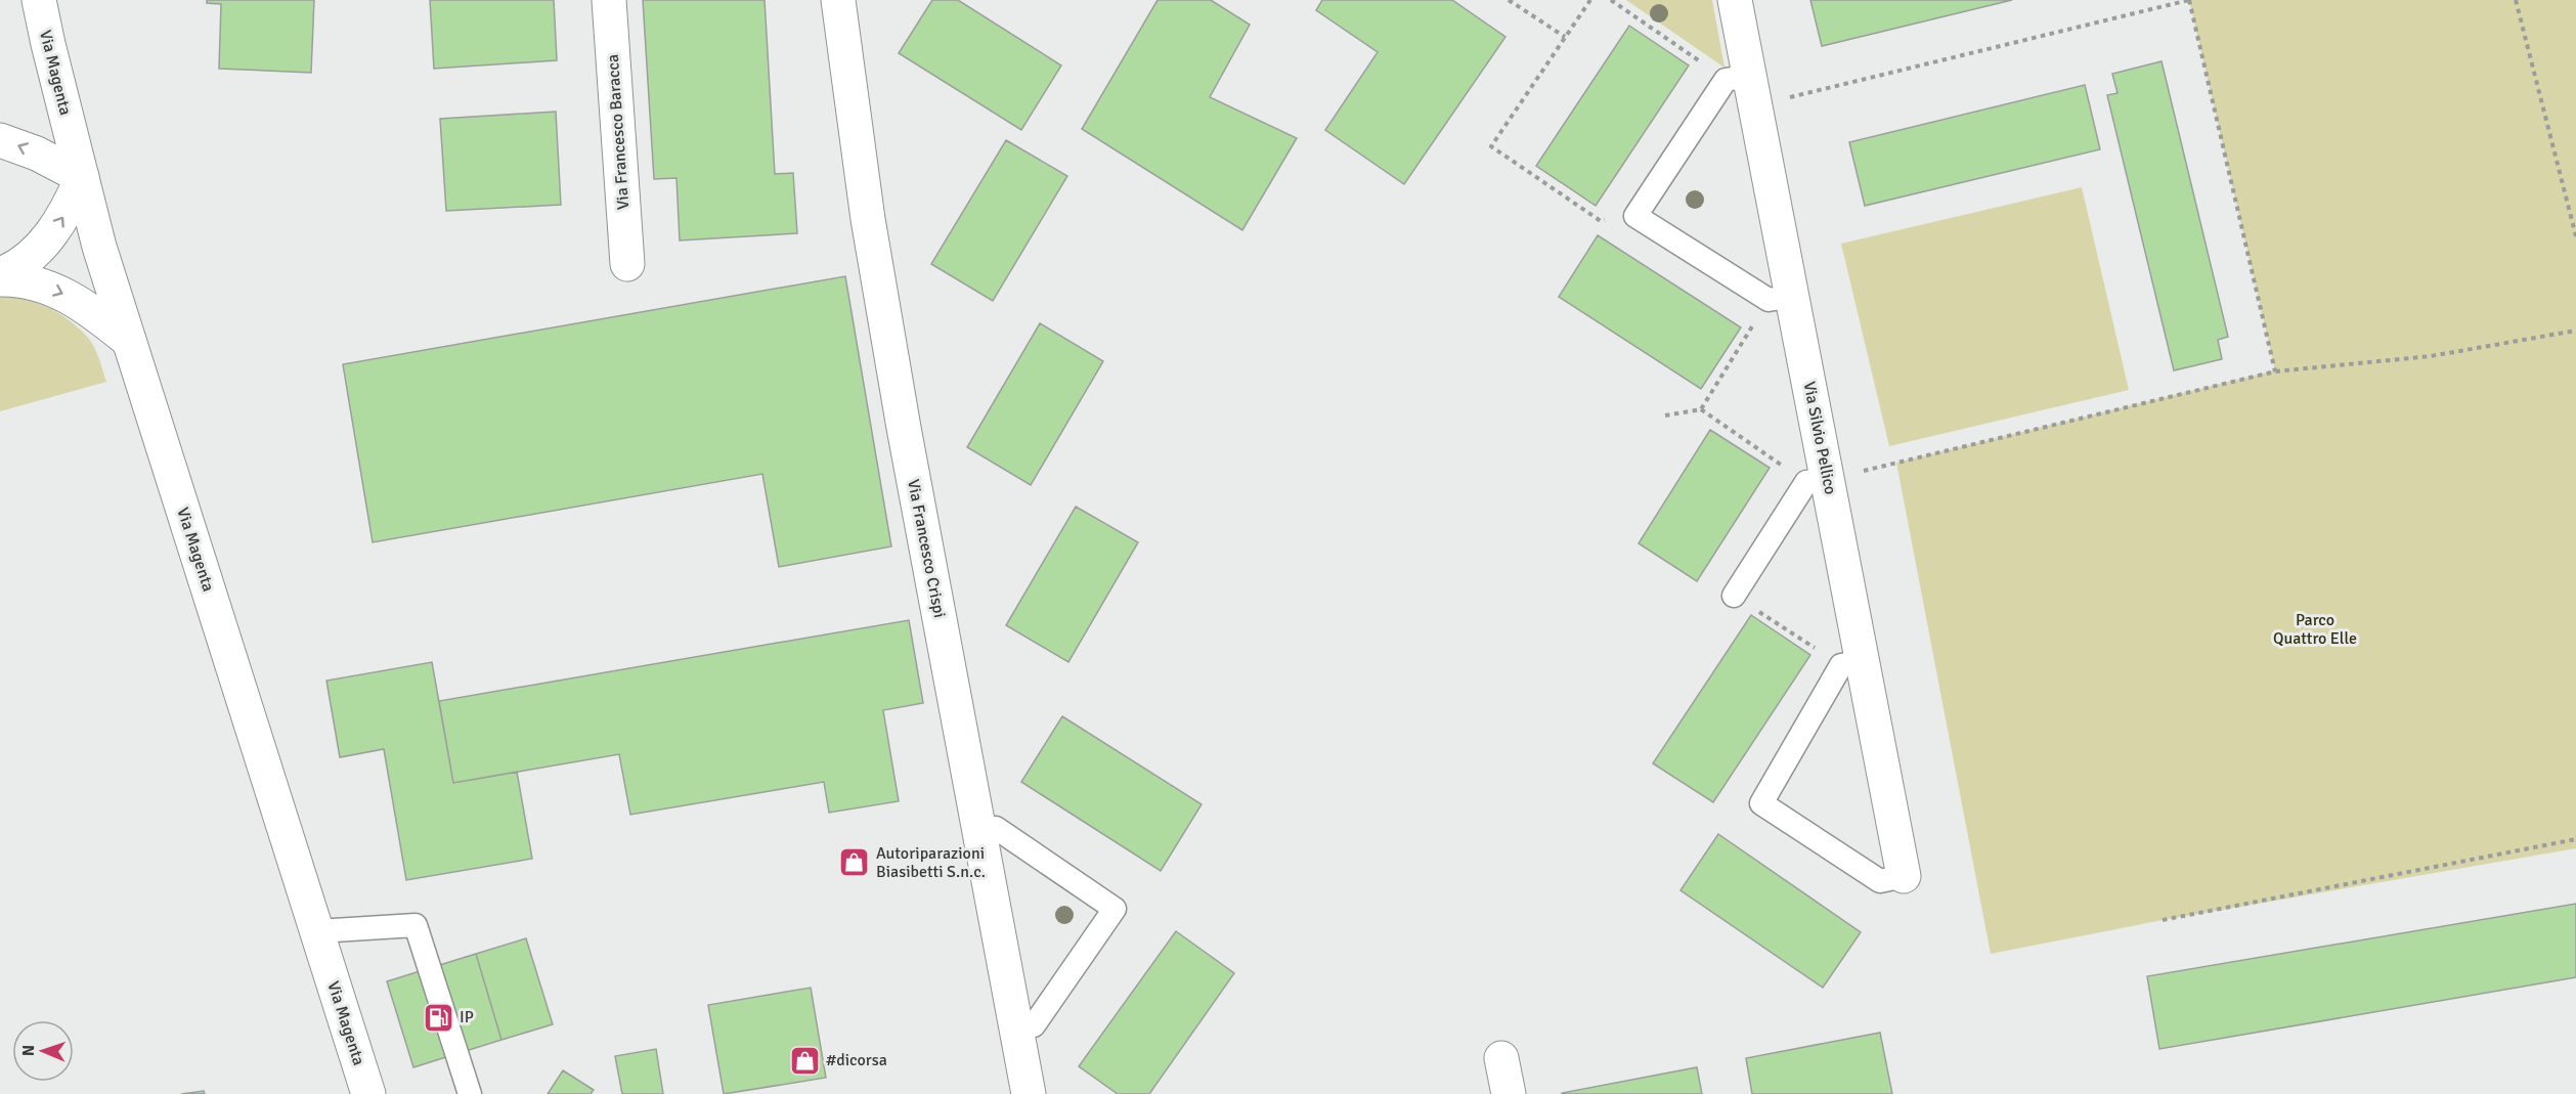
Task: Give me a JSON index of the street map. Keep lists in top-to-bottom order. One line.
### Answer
{"streets":{"street":["Via Magenta","Via Francesco Baracca","Via Silvio Pellico","Via Francesco Crispi"]},"parks":["Parco Quattro Elle"],"places":{"shop":["Autoriparazioni Biasibetti S.n.c.","#dicorsa"],"fuel station":["IP"]},"north":"left"}
